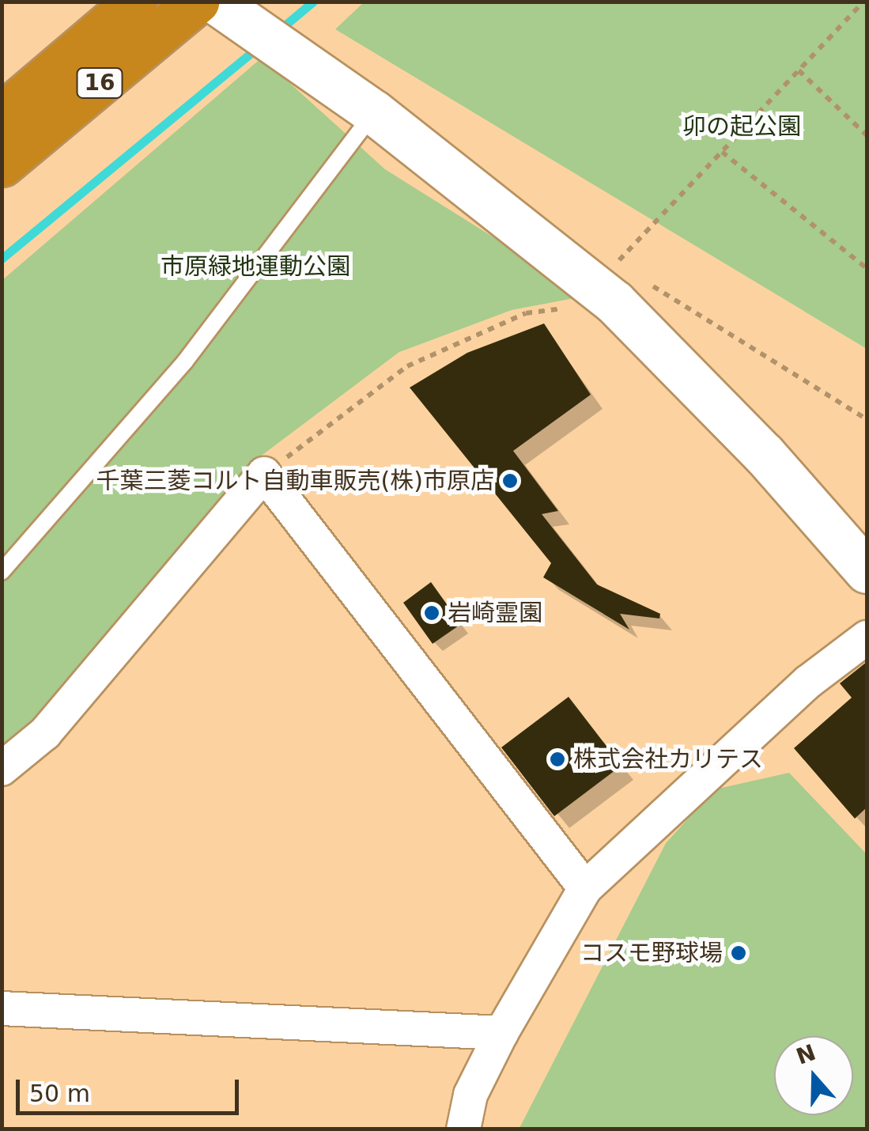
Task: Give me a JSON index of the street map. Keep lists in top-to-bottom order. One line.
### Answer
{"streets":{"highway":["16"]},"parks":["卯の起公園","市原緑地運動公園"],"places":["千葉三菱コルト自動車販売(株)市原店","岩崎霊園","株式会社カリテス","コスモ野球場"],"scale_bar":"50 m","north":"top"}
